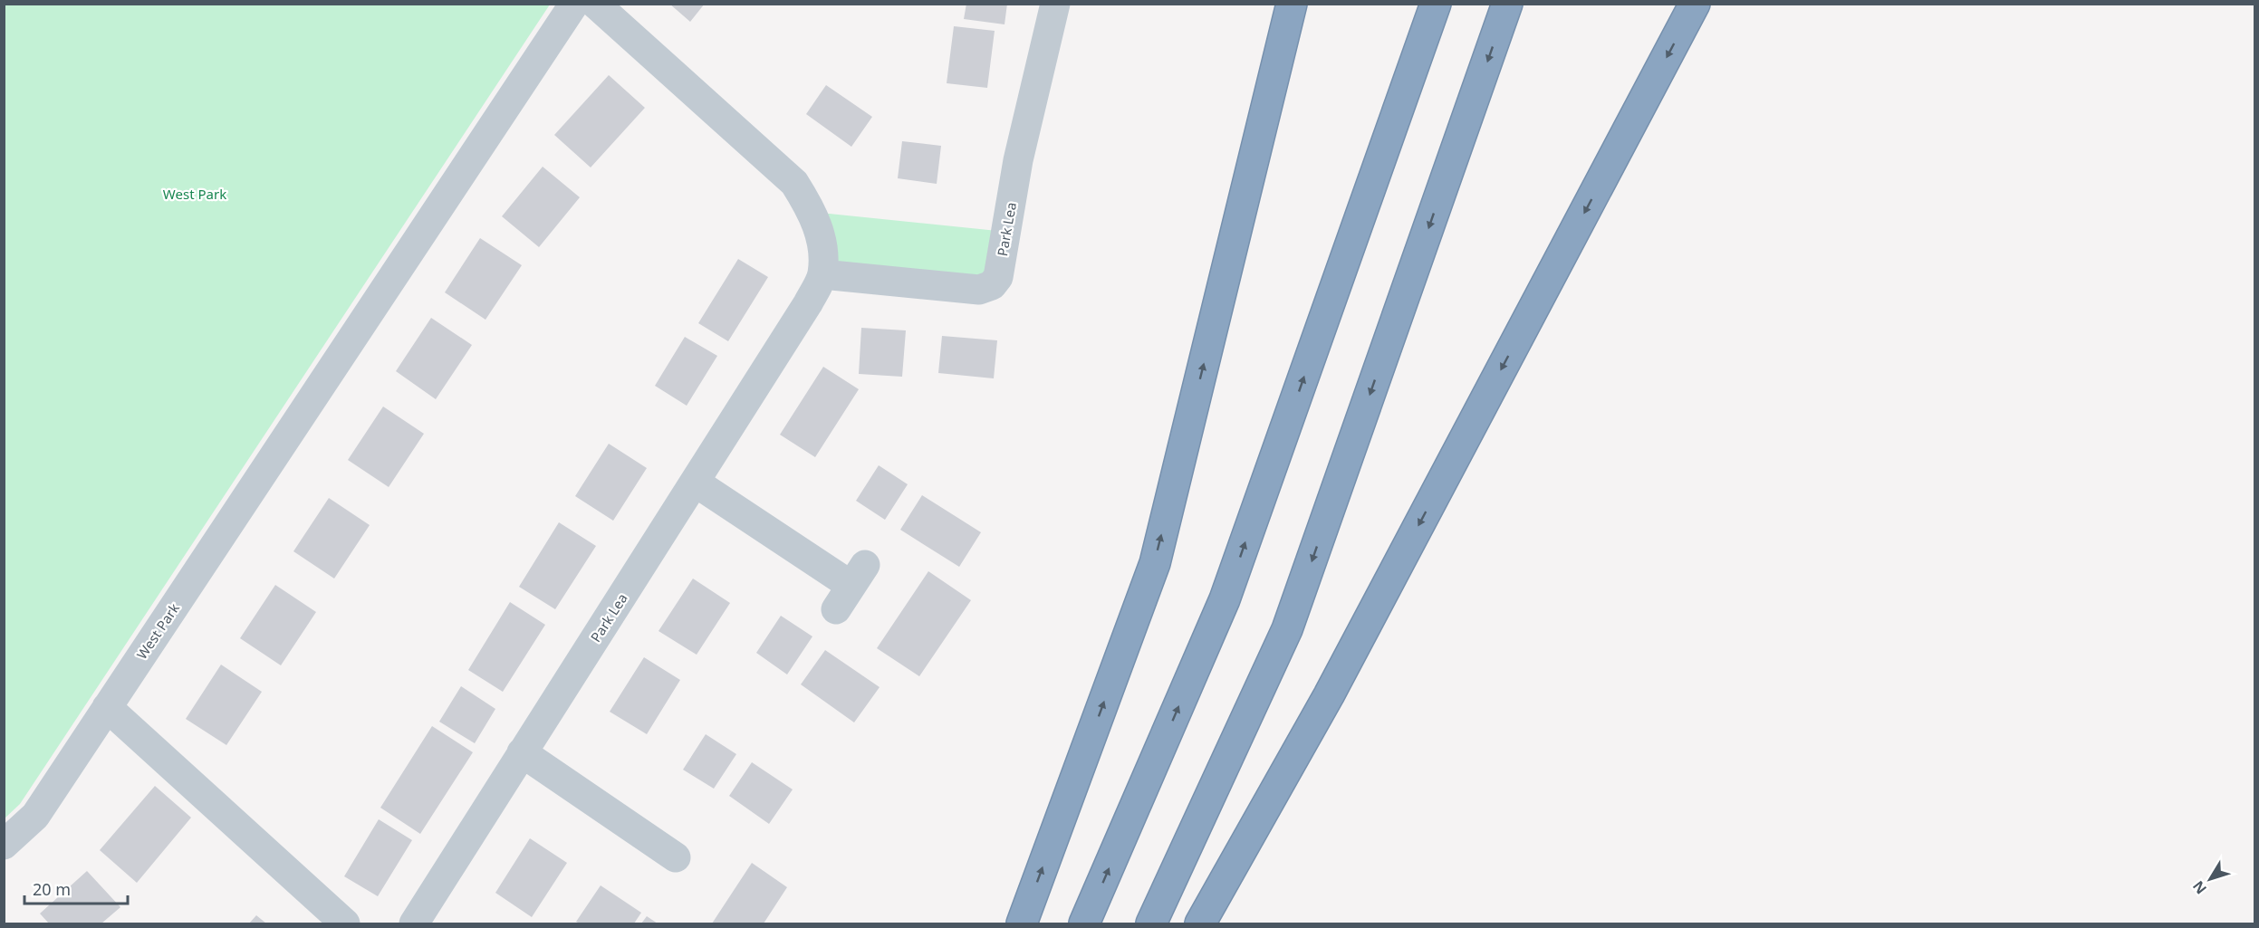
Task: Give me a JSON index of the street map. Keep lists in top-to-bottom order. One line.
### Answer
{"streets":{"street":["Park Lea","West Park"]},"parks":["West Park"],"scale_bar":"20 m","north":"bottom left"}
